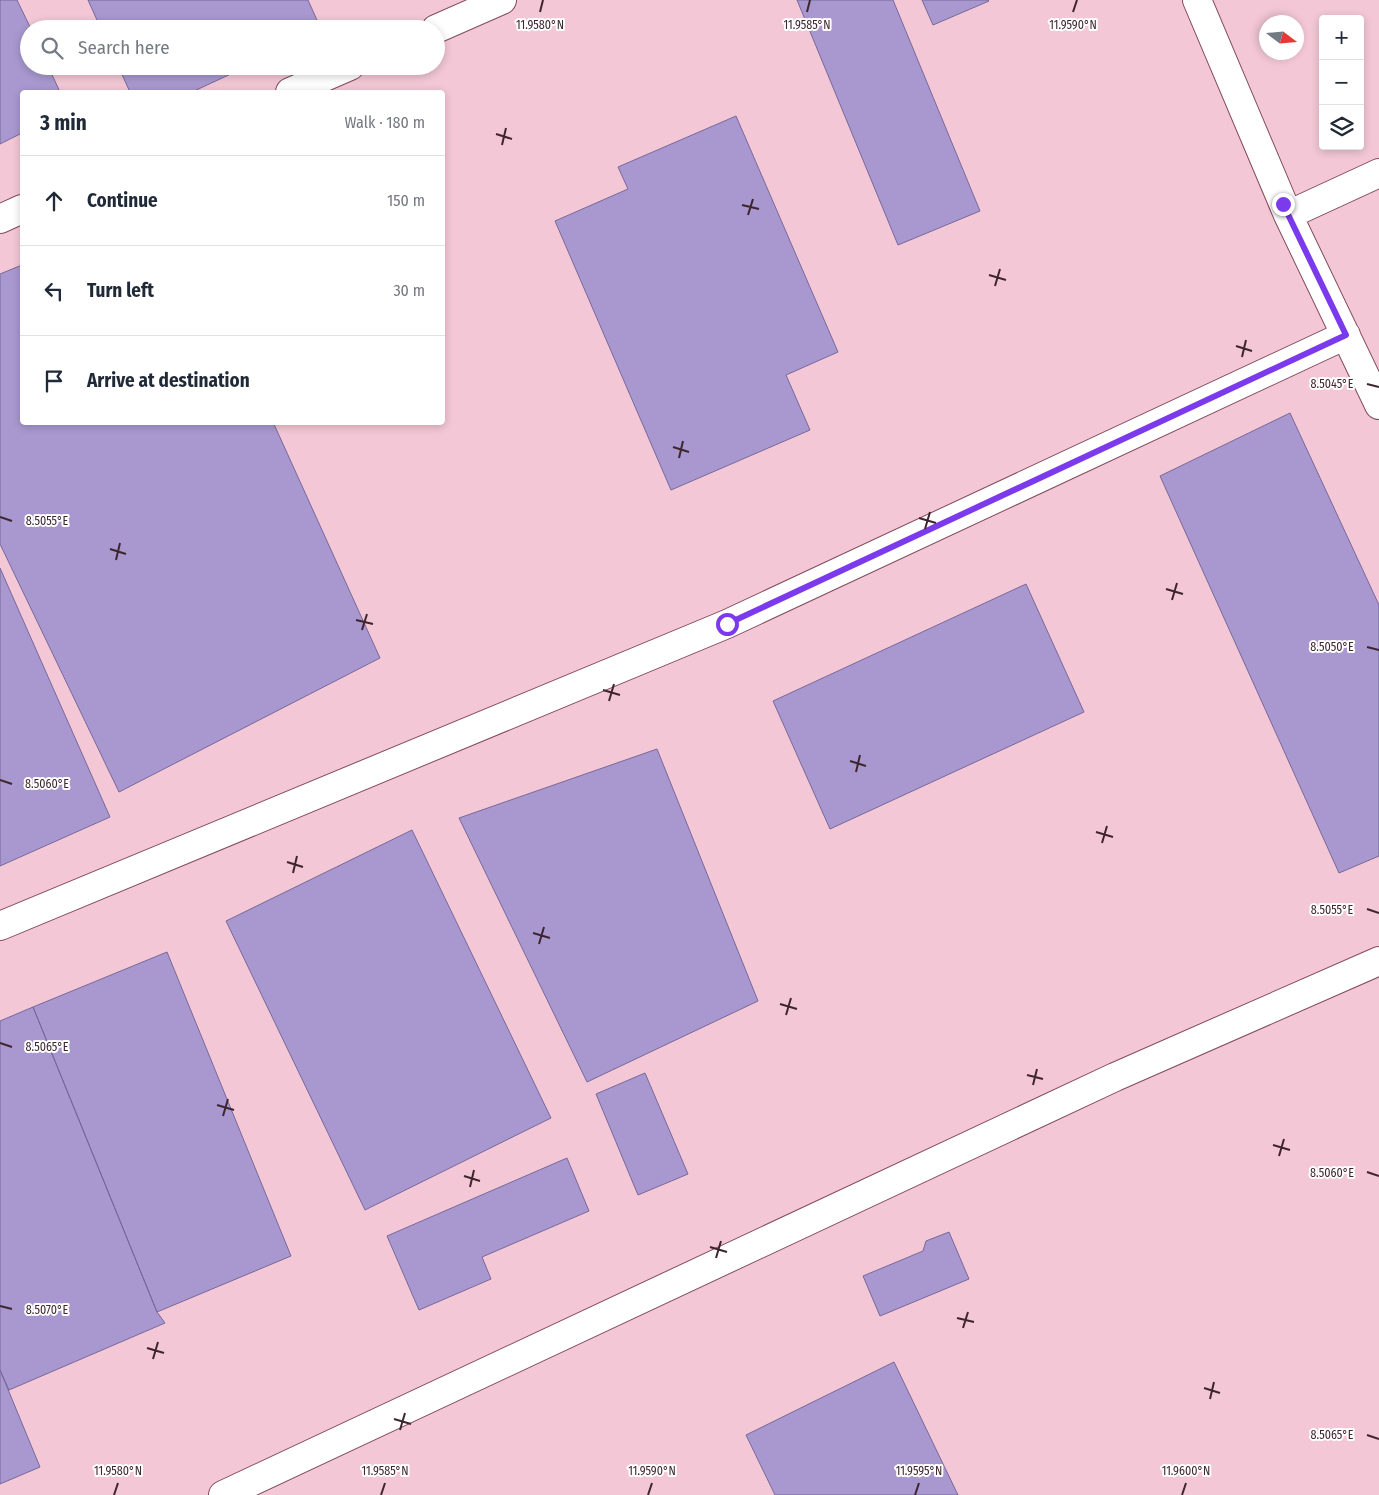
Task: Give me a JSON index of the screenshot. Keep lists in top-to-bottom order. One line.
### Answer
{"north":"right","page":{"map_buttons":["+","−"],"search":"Search here","heading":["3 min","Walk · 180 m"],"list":[["Continue","150 m"],["Turn left","30 m"],"Arrive at destination"]},"coordinates":["11.9580°N","11.9585°N","11.9590°N","8.5045°E","8.5055°E","8.5050°E","8.5060°E","8.5065°E","8.5070°E","11.9595°N","11.9600°N"]}
